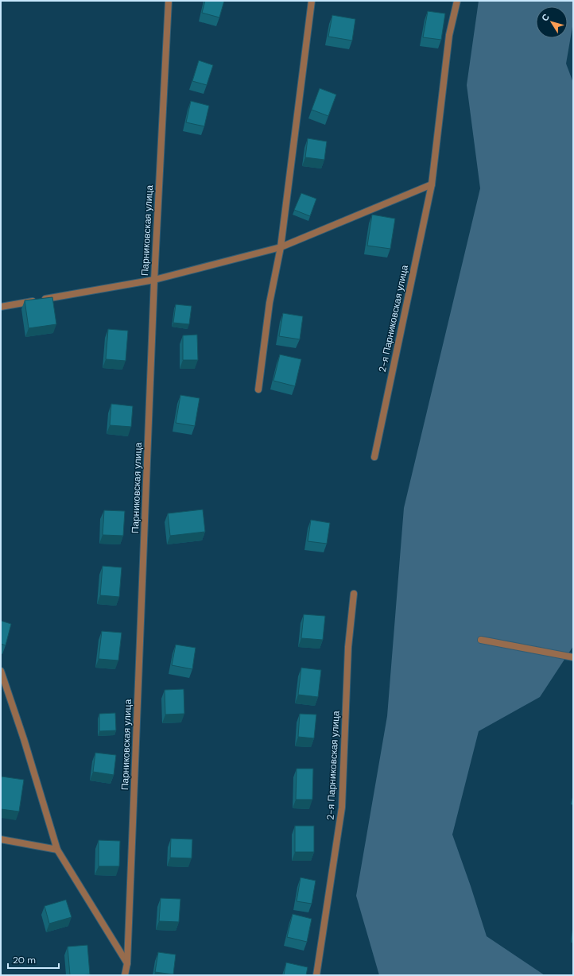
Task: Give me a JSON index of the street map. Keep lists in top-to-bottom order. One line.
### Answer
{"streets":{"street":["Парниковская улица","2-я Парниковская улица"]},"scale_bar":"20 m","north":"top left"}
